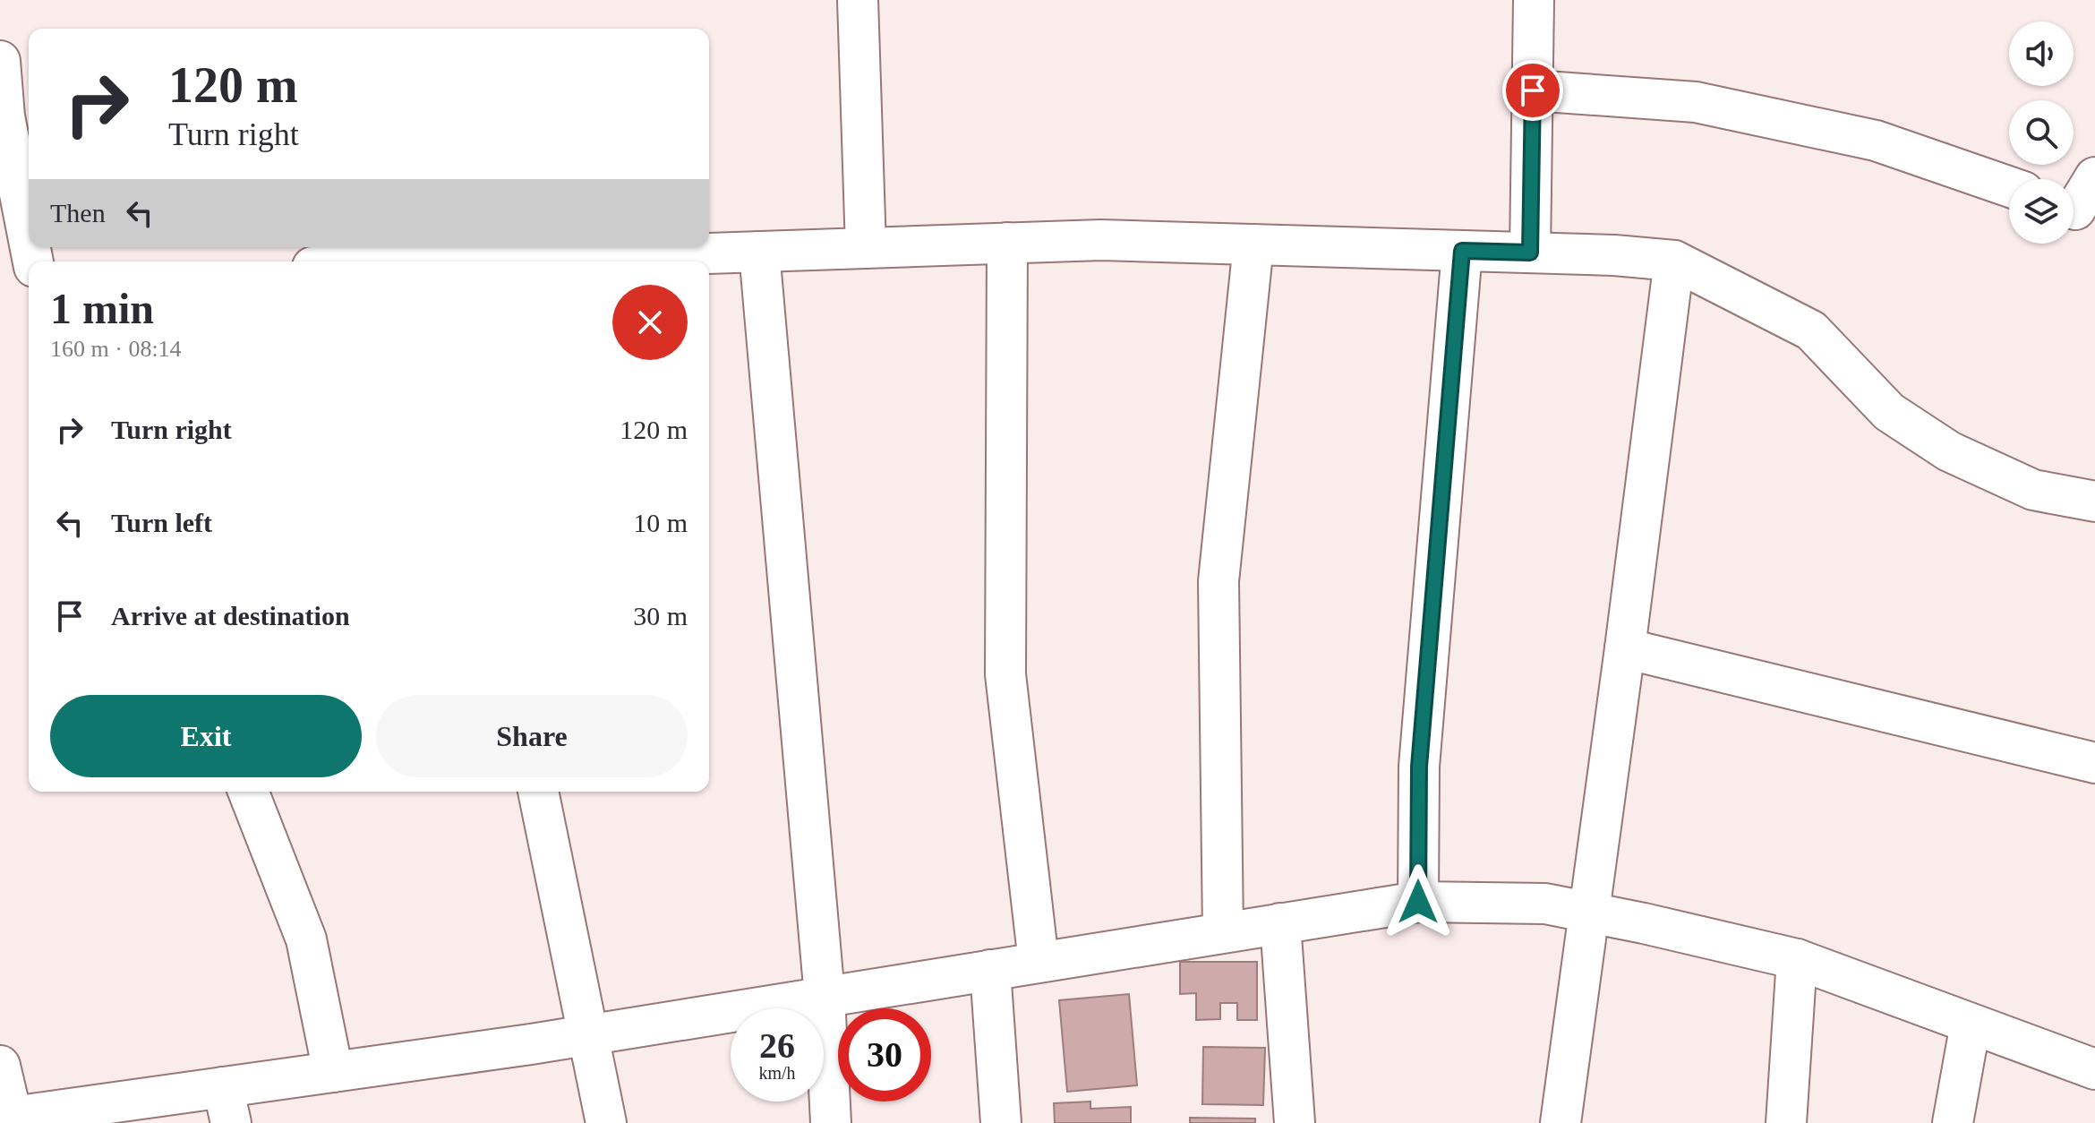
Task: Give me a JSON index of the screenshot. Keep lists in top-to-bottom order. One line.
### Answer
{"page":{"turn":["120 m","Turn right"],"then":"Then","heading":["1 min","160 m · 08:14"],"list":[{"name":"Turn right","value":"120 m"},{"name":"Turn left","value":"10 m"},{"name":"Arrive at destination","value":"30 m"}],"buttons":["Exit","Share"],"speed":"26 km/h","limit":"30"}}
